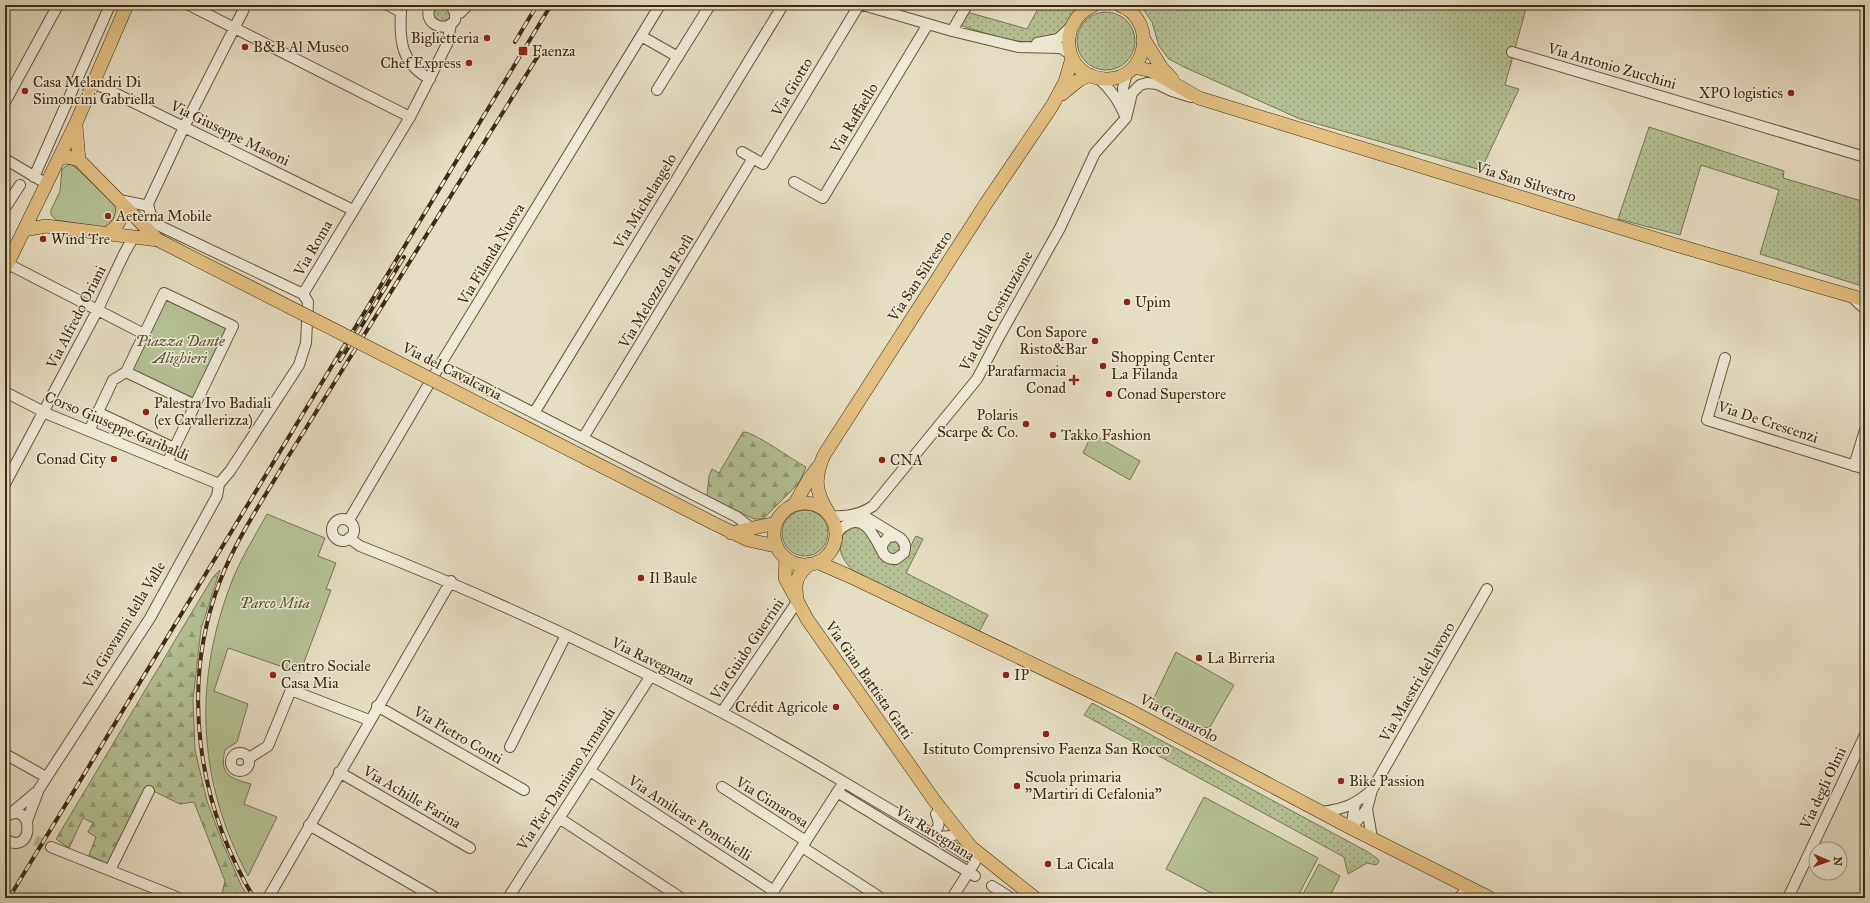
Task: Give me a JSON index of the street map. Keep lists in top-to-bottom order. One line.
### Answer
{"streets":{"main road":["Via San Silvestro","Via del Cavalcavia","Via Ravegnana","Via Gian Battista Gatti","Via Granarolo"],"street":["Via Antonio Zucchini","Via Giotto","Via Raffaello","Via Giuseppe Masoni","Via Michelangelo","Via Roma","Via Filanda Nuova","Via Melozzo da Forlì","Via della Costituzione","Via Alfredo Oriani","Via De Crescenzi","Corso Giuseppe Garibaldi","Via Giovanni della Valle","Via Guido Guerrini","Via Maestri del lavoro","Via Pietro Conti","Via Pier Damiano Armandi","Via degli Olmi","Via Achille Farina","Via Cimarosa","Via Amilcare Ponchielli"]},"crossings":[["Via Giotto","Via Melozzo da Forlì"],["Via Giuseppe Masoni","Via Roma"],["Via San Silvestro","Via della Costituzione"],["Via San Silvestro","Via del Cavalcavia"],["Via San Silvestro","Via Gian Battista Gatti"],["Via San Silvestro","Via Granarolo"],["Via Michelangelo","Via del Cavalcavia"],["Via Filanda Nuova","Via del Cavalcavia"],["Via Filanda Nuova","Via Ravegnana"],["Via Melozzo da Forlì","Via del Cavalcavia"],["Via della Costituzione","Via del Cavalcavia"],["Via della Costituzione","Via Gian Battista Gatti"],["Via della Costituzione","Via Granarolo"],["Via Alfredo Oriani","Via del Cavalcavia"],["Via Alfredo Oriani","Corso Giuseppe Garibaldi"],["Via del Cavalcavia","Via Gian Battista Gatti"],["Via del Cavalcavia","Via Granarolo"],["Corso Giuseppe Garibaldi","Via Giovanni della Valle"],["Via Guido Guerrini","Via Ravegnana"],["Via Guido Guerrini","Via Gian Battista Gatti"],["Via Ravegnana","Via Gian Battista Gatti"],["Via Ravegnana","Via Pier Damiano Armandi"],["Via Gian Battista Gatti","Via Granarolo"],["Via Maestri del lavoro","Via Granarolo"],["Via Pier Damiano Armandi","Via Amilcare Ponchielli"]],"parks":["Piazza Dante Alighieri","Parco Mita"],"places":{"other":["Biglietteria","B&B Al Museo","Chef Express","Casa Melandri Di Simoncini Gabriella","XPO logistics","Aeterna Mobile","Wind Tre","Upim","Con Sapore Risto&Bar","Shopping Center La Filanda","Conad Superstore","Palestra Ivo Badiali (ex Cavallerizza)","Polaris Scarpe & Co.","Takko Fashion","Conad City","CNA","Il Baule","La Birreria","Centro Sociale Casa Mia","IP","Crédit Agricole","Istituto Comprensivo Faenza San Rocco","Bike Passion","Scuola primaria \"Martiri di Cefalonia\"","La Cicala"],"transit":["Faenza"],"health":["Parafarmacia Conad"]},"north":"right"}
